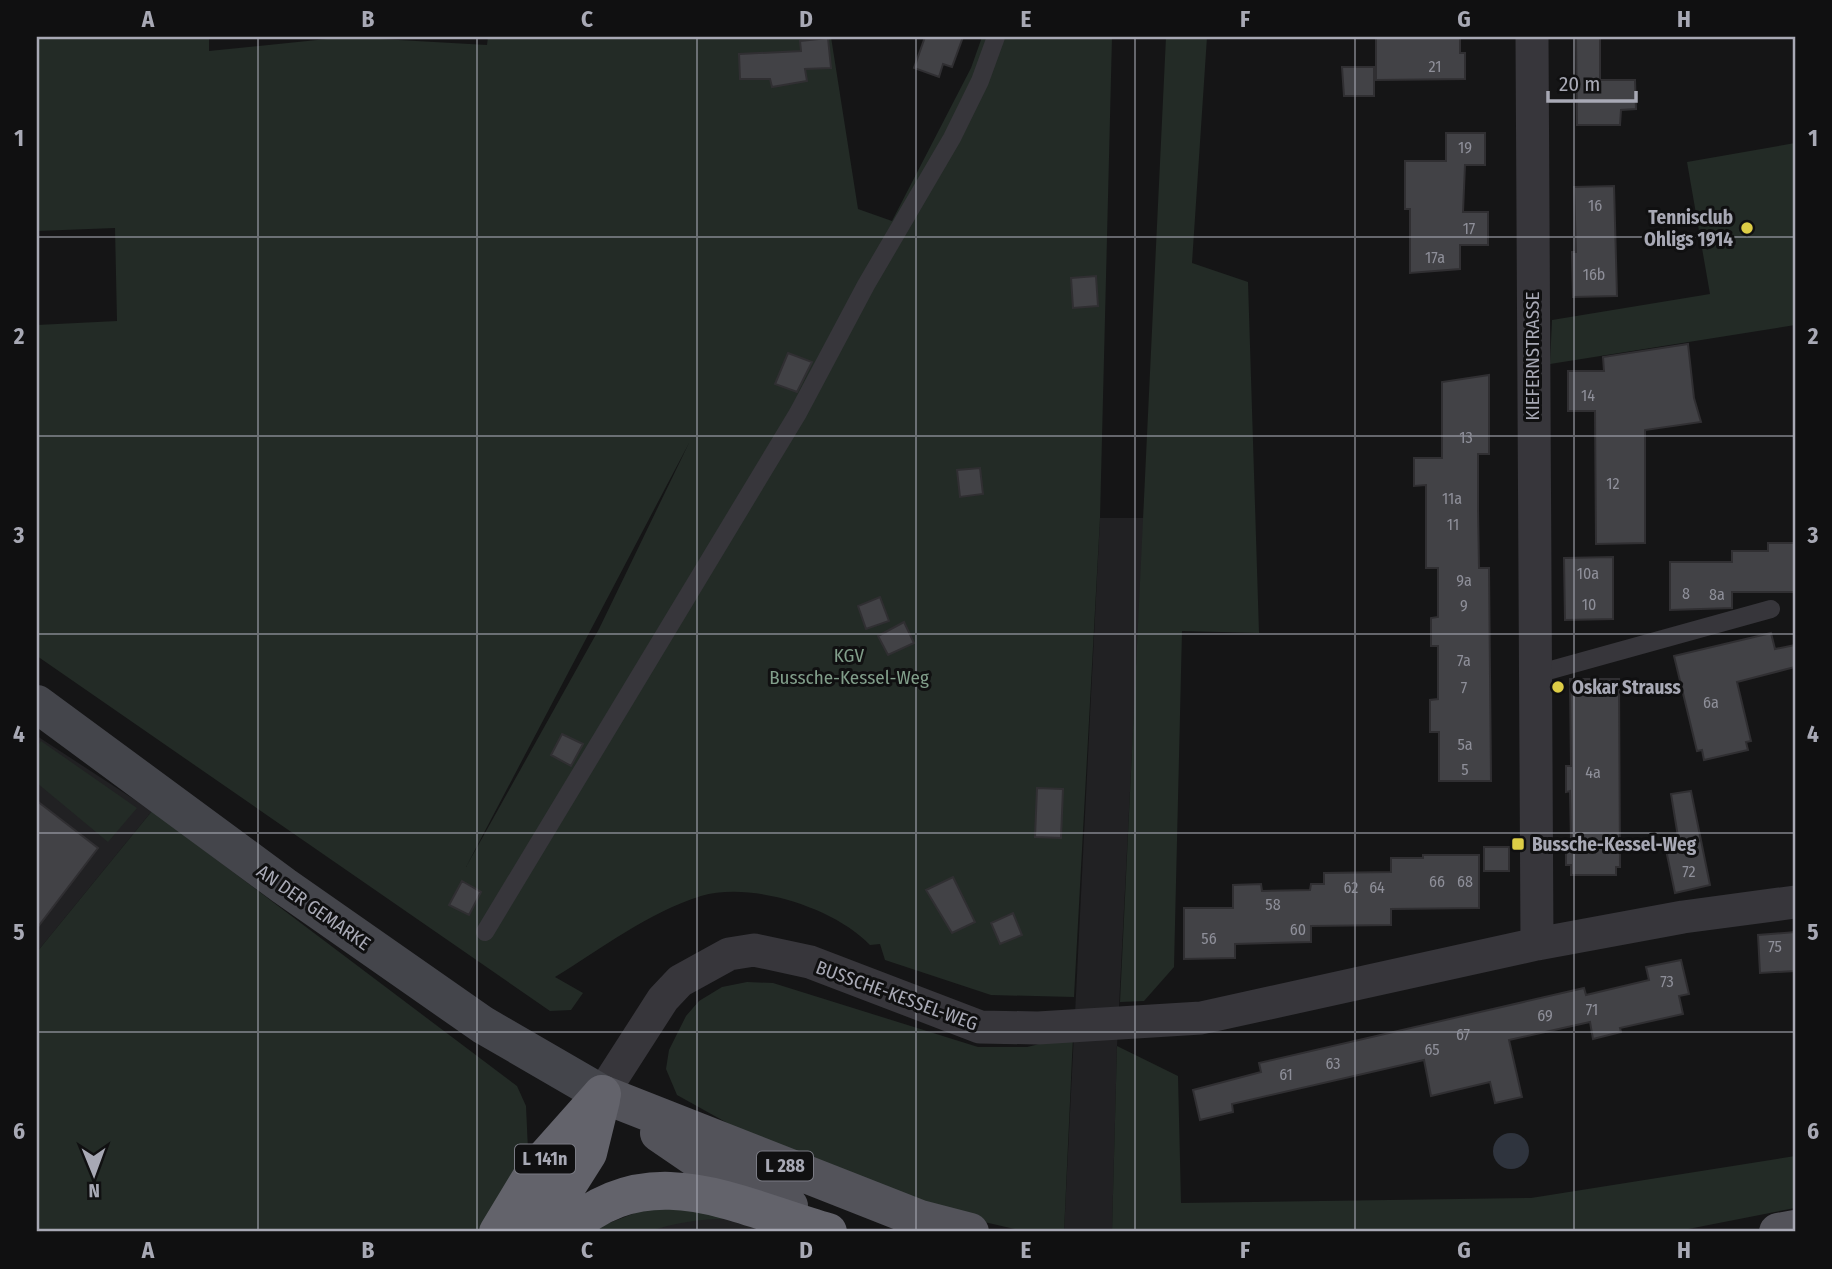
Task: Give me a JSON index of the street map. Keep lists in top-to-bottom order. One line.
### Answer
{"streets":{"highway":["L 141n","L 288"],"street":["KIEFERNSTRASSE","AN DER GEMARKE","BUSSCHE-KESSEL-WEG"]},"crossings":[["KIEFERNSTRASSE","BUSSCHE-KESSEL-WEG"],["AN DER GEMARKE","BUSSCHE-KESSEL-WEG"],["AN DER GEMARKE","L 141n"],["AN DER GEMARKE","L 288"],["BUSSCHE-KESSEL-WEG","L 141n"],["BUSSCHE-KESSEL-WEG","L 288"],["L 141n","L 288"]],"parks":["KGV Bussche-Kessel-Weg"],"places":{"other":["Tennisclub Ohligs 1914","Oskar Strauss"],"transit":["Bussche-Kessel-Weg"]},"house_numbers":["21","19","16","17","17a","16b","14","13","12","11a","11","10a","9a","8","8a","10","9","7a","7","6a","5a","5","4a","72","66","68","62","64","58","60","56","75","73","71","69","67","65","63","61"],"scale_bar":"20 m","north":"bottom","grid":{"columns":["A","B","C","D","E","F","G","H"],"rows":["1","2","3","4","5","6"]}}
